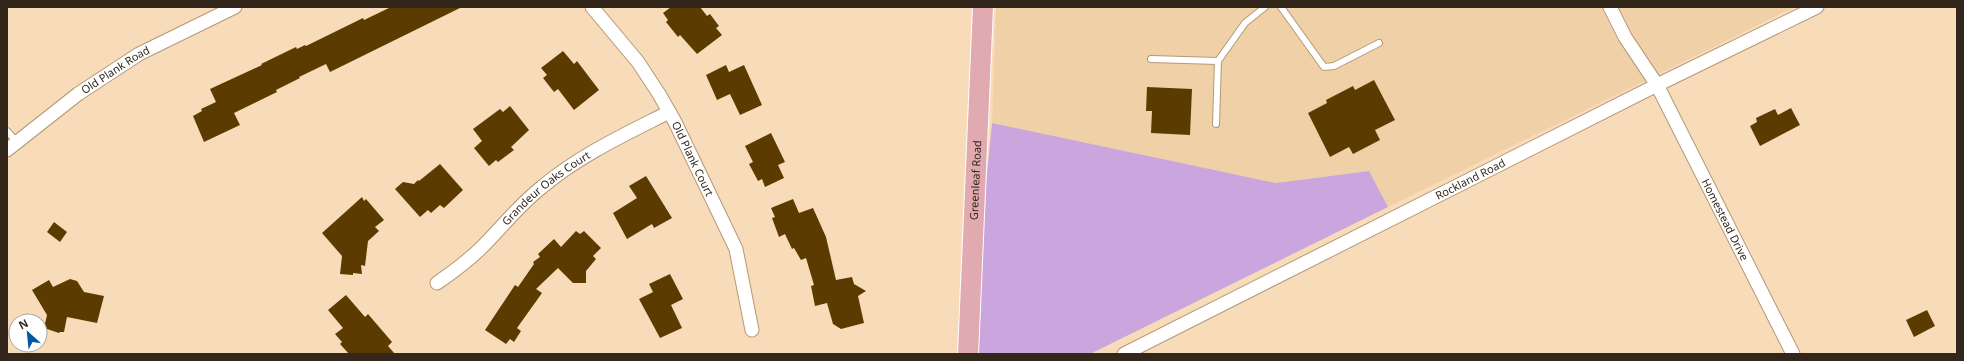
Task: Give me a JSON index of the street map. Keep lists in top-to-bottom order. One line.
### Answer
{"streets":{"main road":["Greenleaf Road"],"street":["Old Plank Road","Old Plank Court","Rockland Road","Grandeur Oaks Court","Homestead Drive"]},"crossings":[["Old Plank Court","Grandeur Oaks Court"],["Rockland Road","Homestead Drive"]],"north":"top left"}
